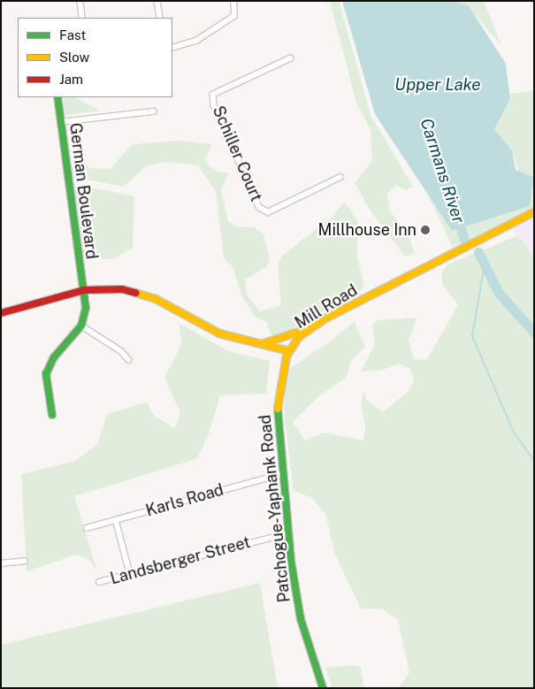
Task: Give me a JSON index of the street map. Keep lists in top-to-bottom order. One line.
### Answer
{"streets":{"main road":["German Boulevard","Mill Road","Patchogue-Yaphank Road"],"street":["Schiller Court","Karls Road","Landsberger Street"]},"crossings":[["German Boulevard","Mill Road"],["Mill Road","Patchogue-Yaphank Road"],["Karls Road","Patchogue-Yaphank Road"],["Patchogue-Yaphank Road","Landsberger Street"]],"water":["Upper Lake","Carmans River"],"places":["Millhouse Inn"],"legend":["Fast","Slow","Jam"]}
